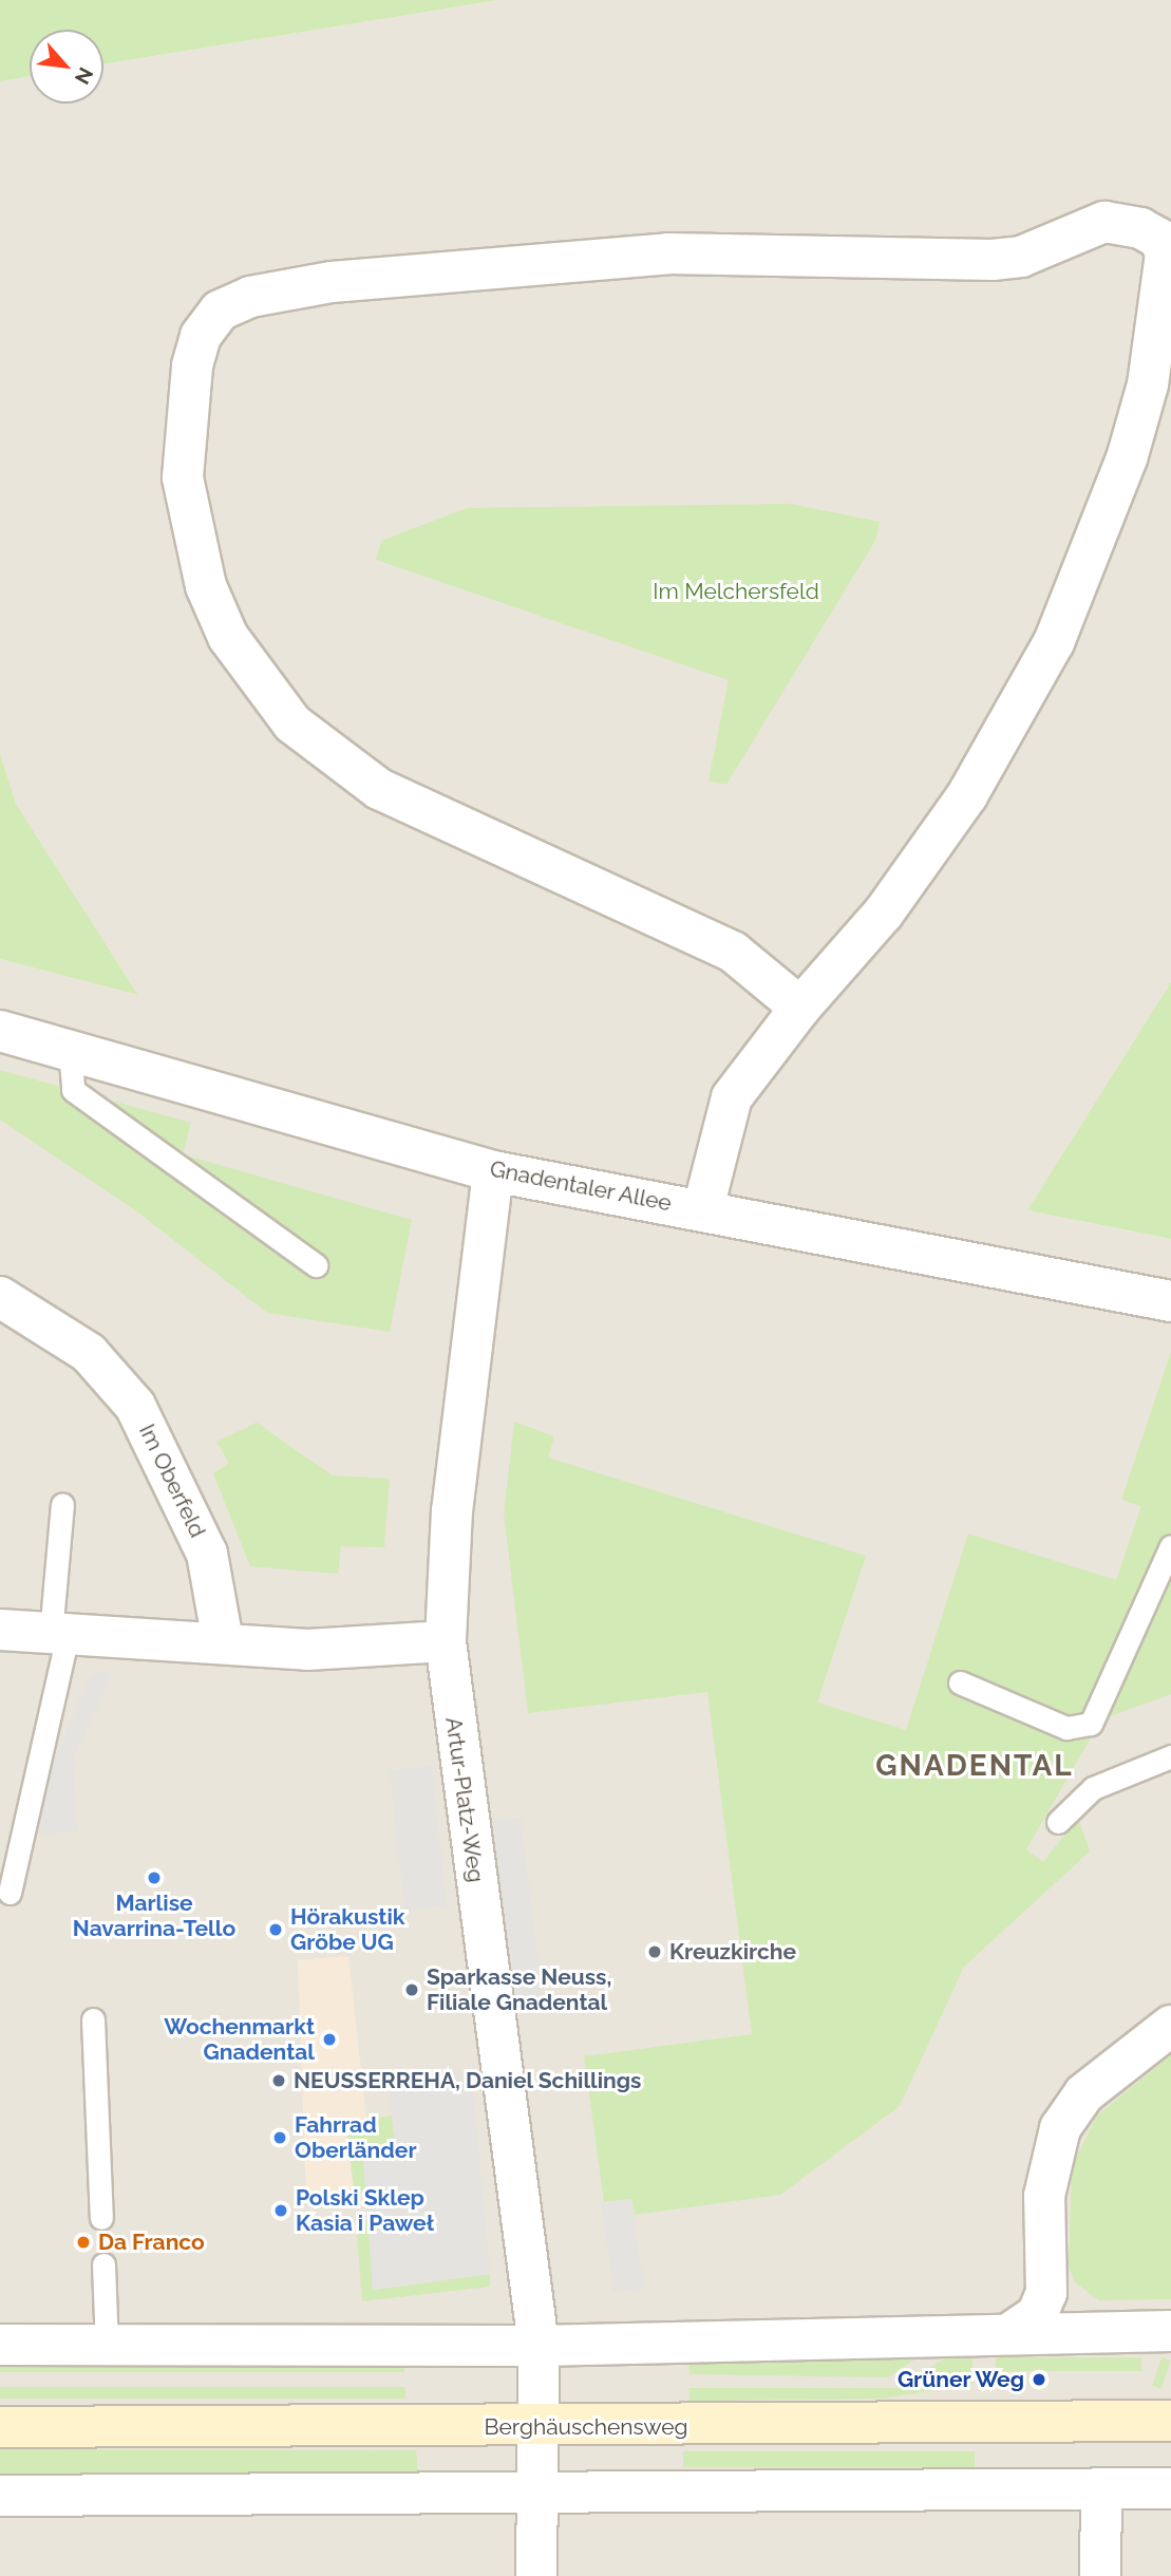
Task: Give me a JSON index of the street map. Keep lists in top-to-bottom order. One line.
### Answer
{"streets":{"main road":["Berghäuschensweg"],"street":["Gnadentaler Allee","Im Oberfeld","Artur-Platz-Weg"]},"crossings":[["Gnadentaler Allee","Artur-Platz-Weg"],["Artur-Platz-Weg","Berghäuschensweg"]],"districts":["GNADENTAL"],"parks":["Im Melchersfeld"],"places":["Marlise Navarrina-Tello","Hörakustik Gröbe UG","Kreuzkirche","Sparkasse Neuss, Filiale Gnadental","Wochenmarkt Gnadental","NEUSSERREHA, Daniel Schillings","Fahrrad Oberländer","Polski Sklep Kasia i Paweł","Da Franco","Grüner Weg"],"north":"bottom right"}
